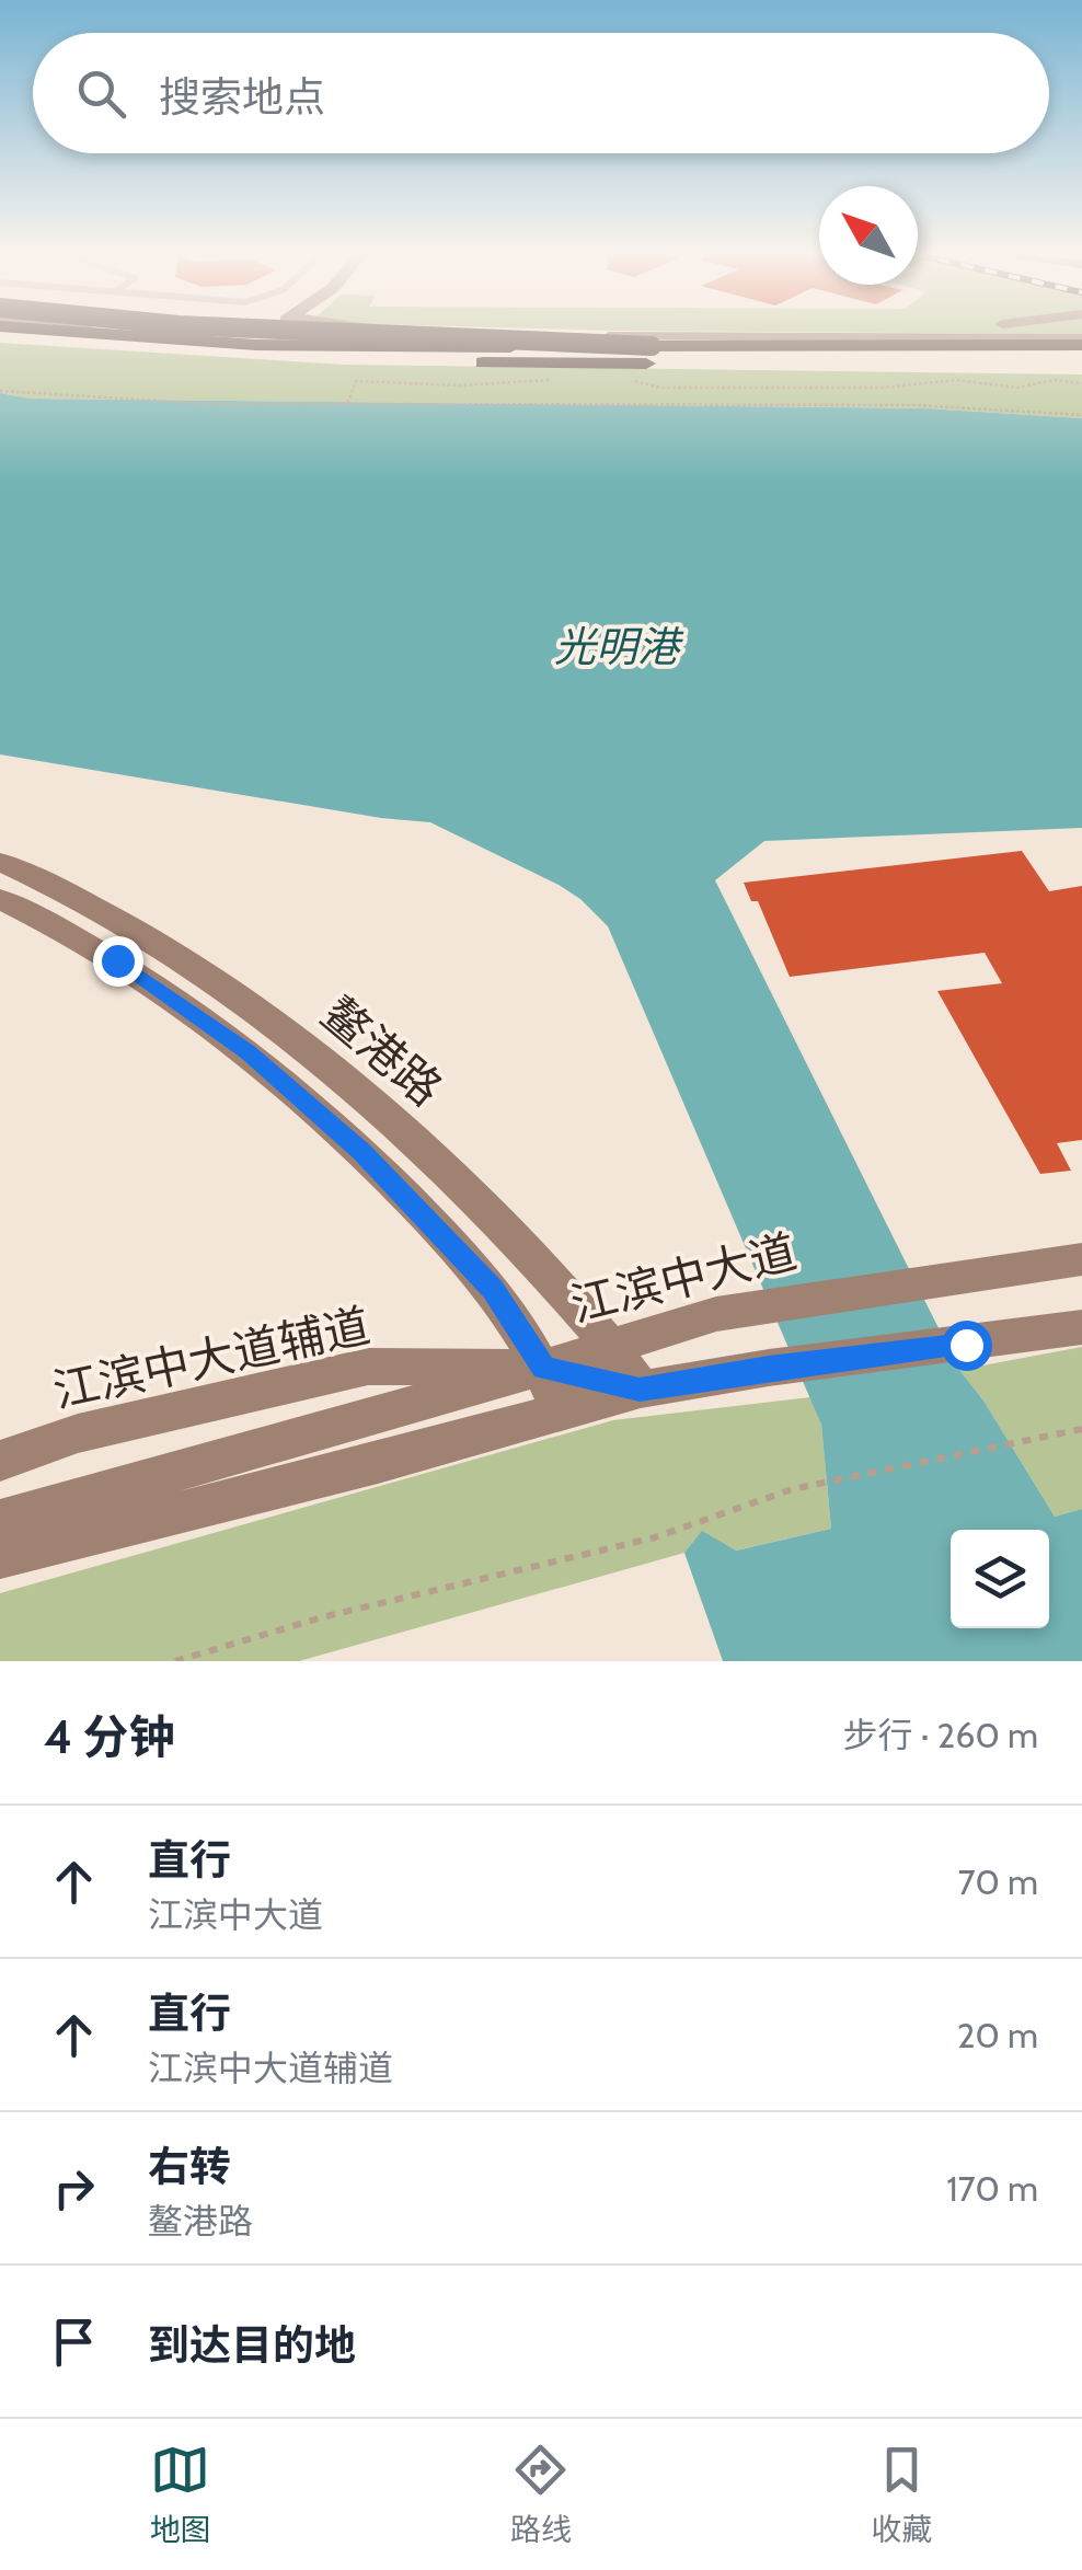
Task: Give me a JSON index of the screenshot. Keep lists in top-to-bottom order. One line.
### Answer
{"streets":{"main road":["鳌港路","江滨中大道","江滨中大道辅道"]},"crossings":[["鳌港路","江滨中大道"],["鳌港路","江滨中大道辅道"],["江滨中大道","江滨中大道辅道"]],"water":["光明港"],"north":"top left","page":{"search":"搜索地点","heading":["4 分钟","步行 · 260 m"],"list":[["直行","江滨中大道","70 m"],["直行","江滨中大道辅道","20 m"],["右转","鳌港路","170 m"],"到达目的地"],"nav":["地图","路线","收藏"]}}
